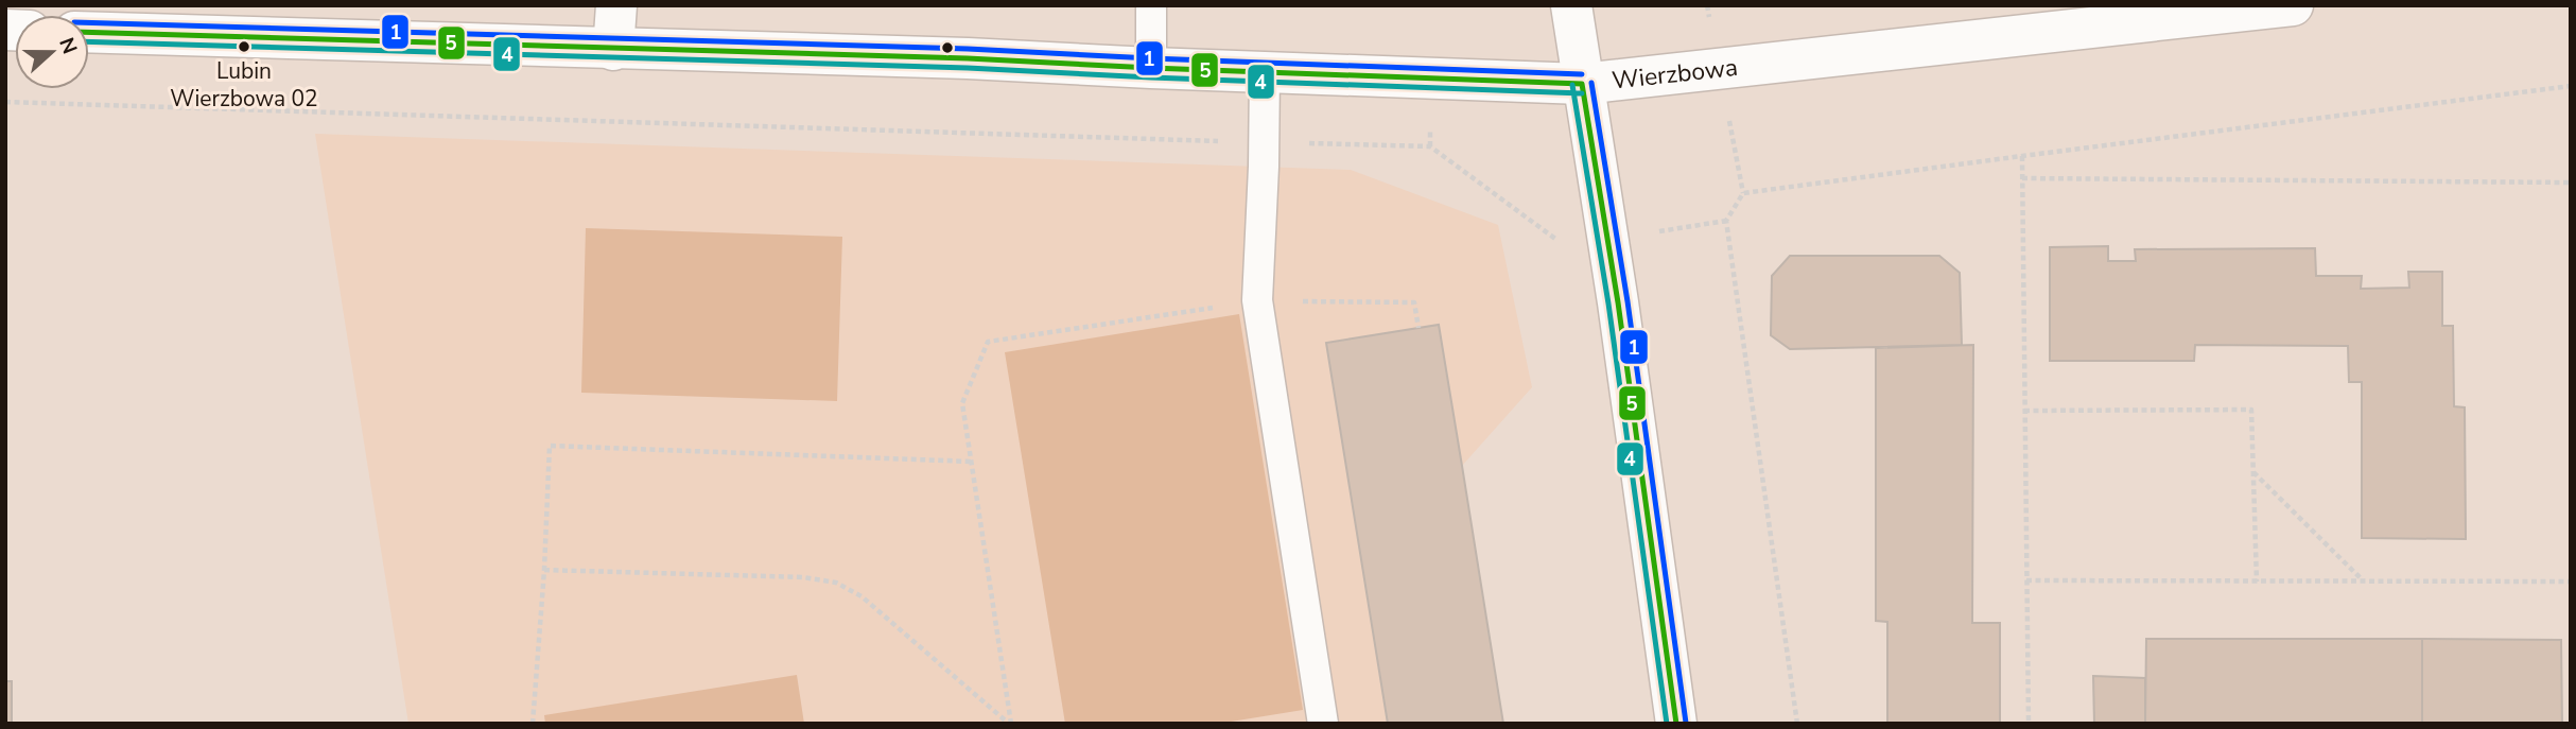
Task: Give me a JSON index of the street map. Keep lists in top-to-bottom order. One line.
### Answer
{"streets":{"street":["Wierzbowa"]},"places":["Lubin Wierzbowa 02"],"lines":["transit line 1","transit line 5","transit line 4"],"north":"right"}
